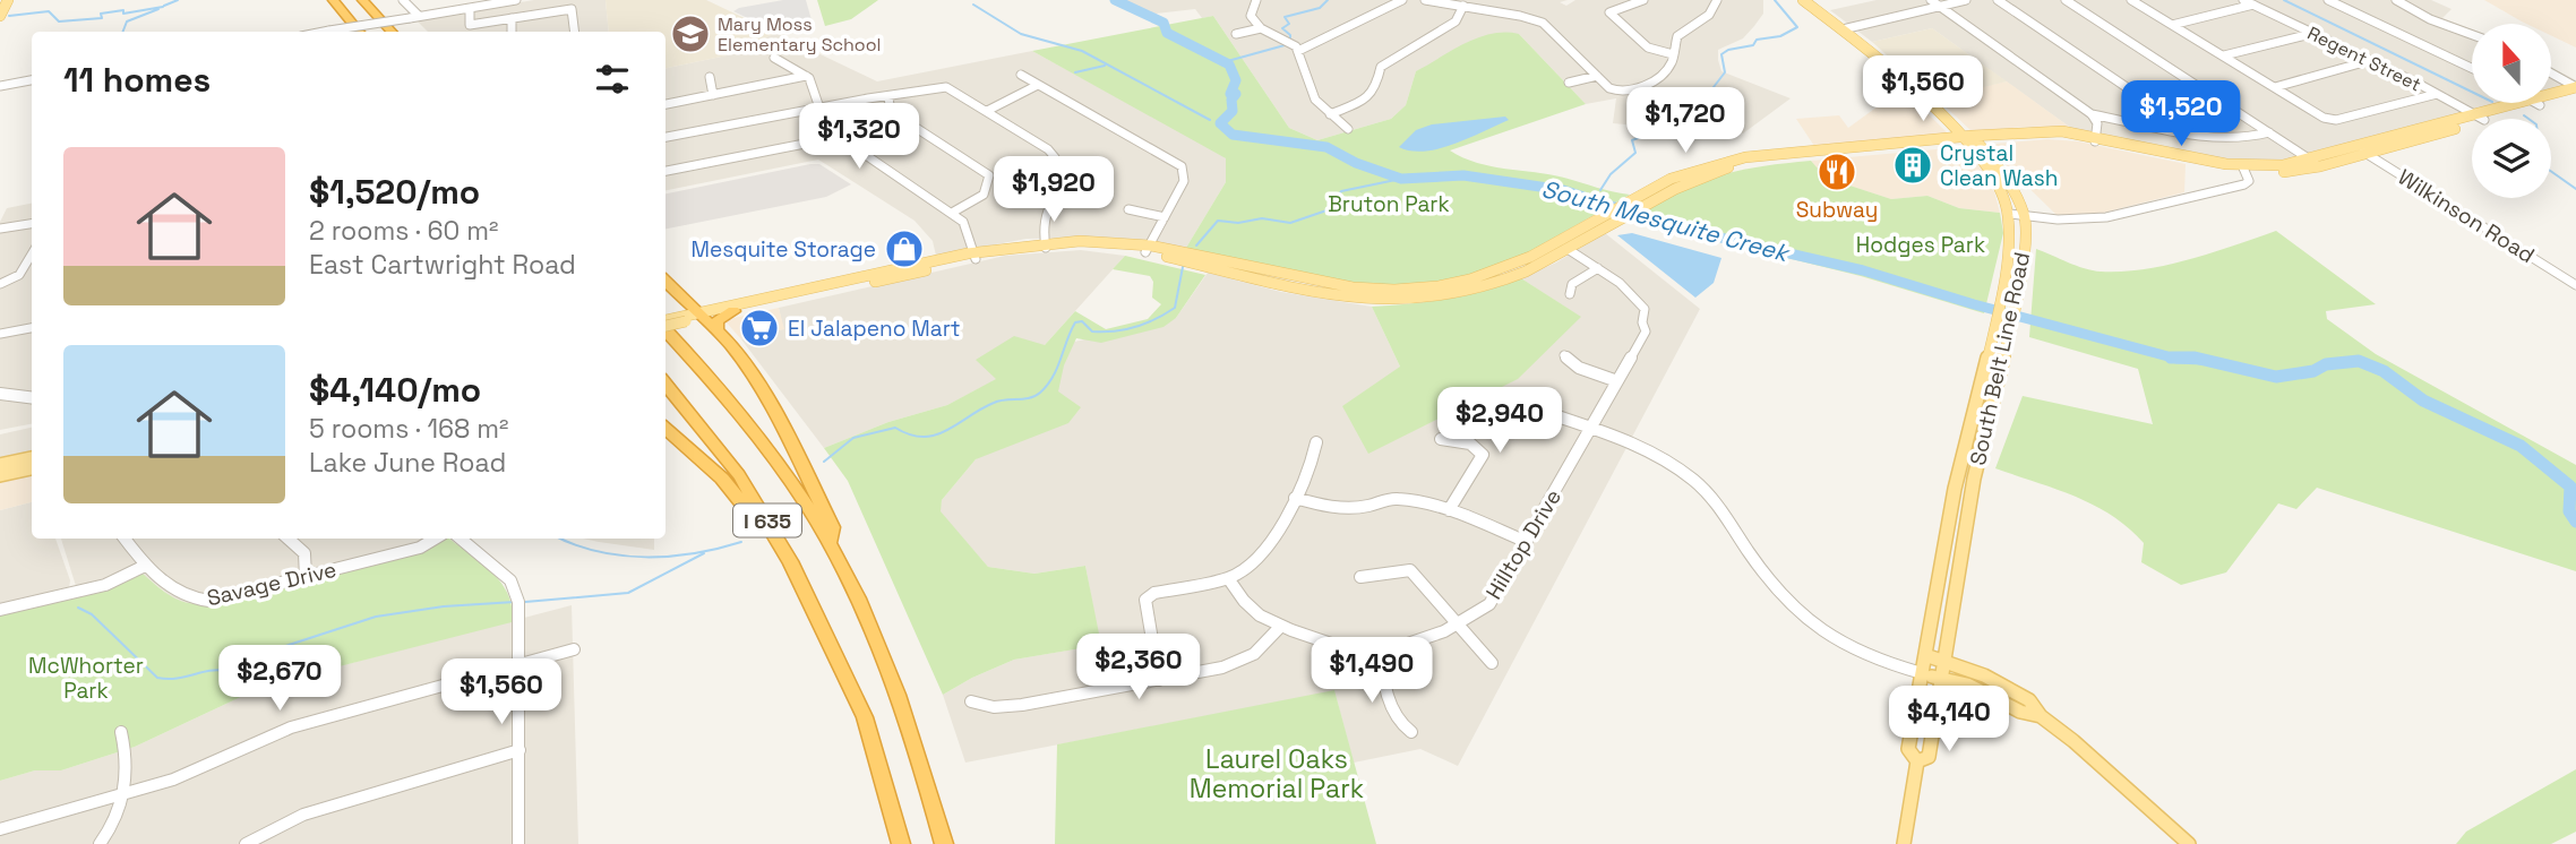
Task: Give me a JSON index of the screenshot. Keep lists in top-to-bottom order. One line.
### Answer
{"streets":{"highway":["I 635"],"main road":["South Belt Line Road"],"street":["Regent Street","Wilkinson Road","Hilltop Drive","Savage Drive"]},"water":["South Mesquite Creek"],"parks":["Bruton Park","Hodges Park","McWhorter Park","Laurel Oaks Memorial Park"],"places":{"school or university":["Mary Moss Elementary School"],"building":["Crystal Clean Wash"],"restaurant":["Subway"],"shop":["Mesquite Storage"],"supermarket":["El Jalapeno Mart"]},"north":"top","page":{"heading":"11 homes","price":["$1,560","$1,520","$1,720","$1,320","$1,920","$2,940","$2,360","$1,490","$2,670","$1,560","$4,140"],"list":[{"name":"$1,520/mo","note":"2 rooms · 60 m² · East Cartwright Road"},{"name":"$4,140/mo","note":"5 rooms · 168 m² · Lake June Road"}]}}
